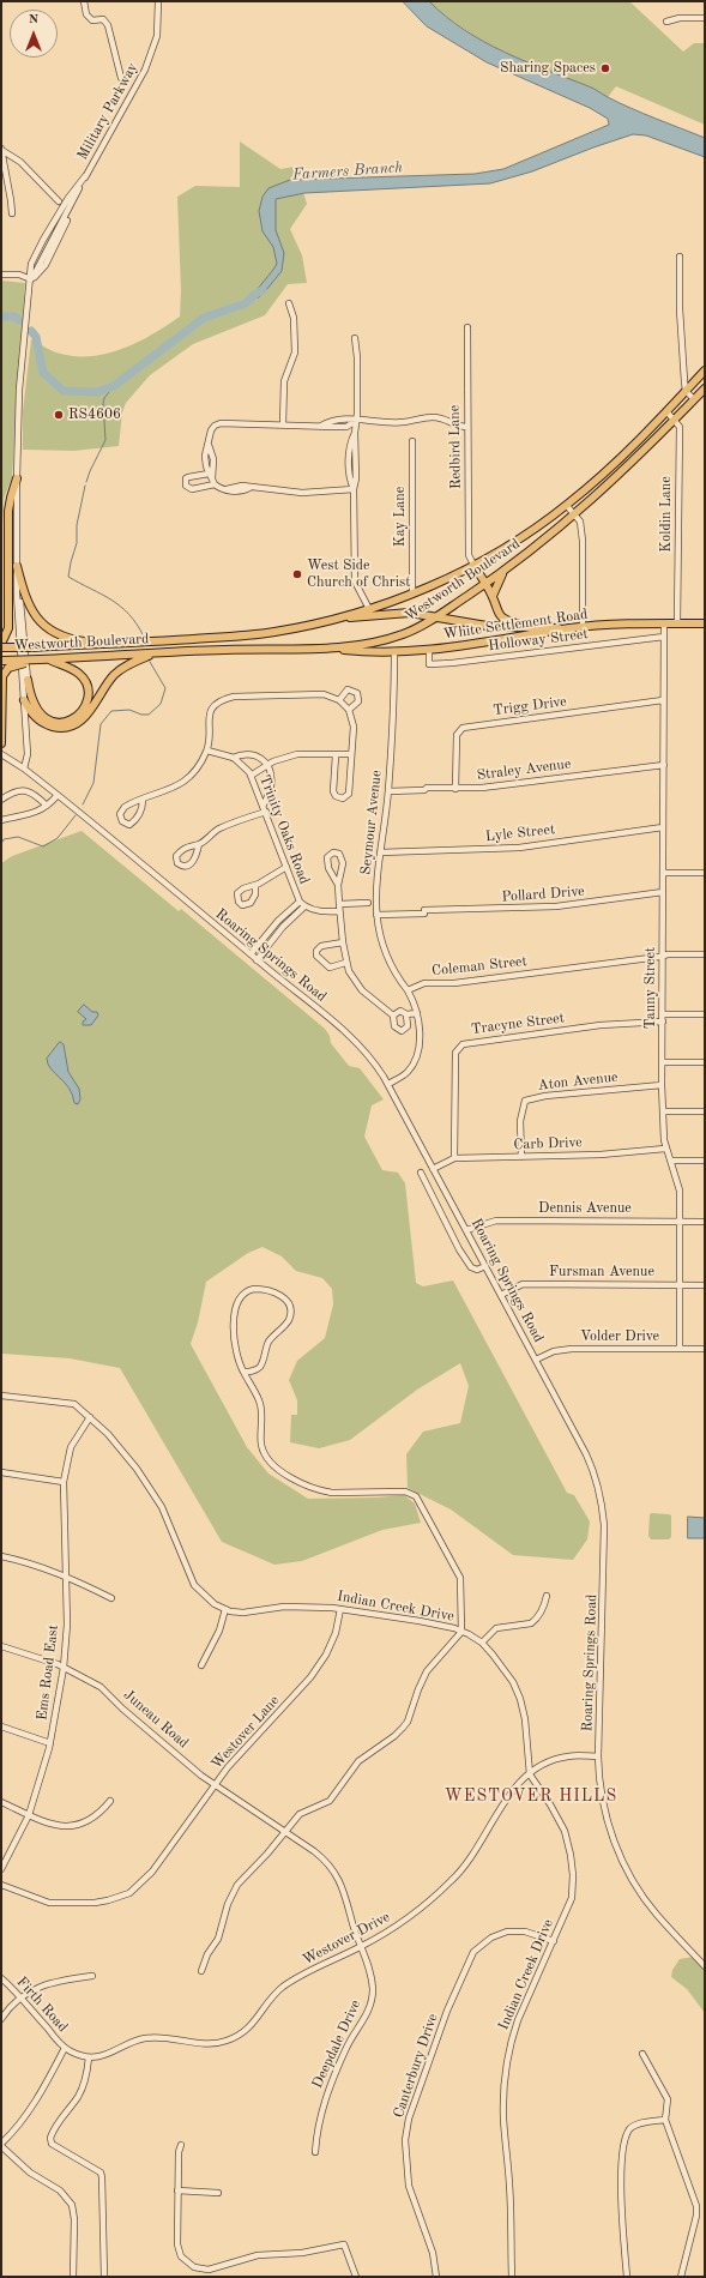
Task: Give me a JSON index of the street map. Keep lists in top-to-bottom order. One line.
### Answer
{"streets":{"main road":["Westworth Boulevard","White Settlement Road"],"street":["Military Parkway","Redbird Lane","Koldin Lane","Kay Lane","Holloway Street","Trigg Drive","Straley Avenue","Seymour Avenue","Trinity Oaks Road","Lyle Street","Pollard Drive","Roaring Springs Road","Coleman Street","Tanny Street","Tracyne Street","Aton Avenue","Carb Drive","Dennis Avenue","Fursman Avenue","Volder Drive","Indian Creek Drive","Ems Road East","Juneau Road","Westover Lane","Westover Drive","Firth Road","Deepdale Drive","Canterbury Drive"]},"crossings":[["Redbird Lane","Westworth Boulevard"],["Koldin Lane","Westworth Boulevard"],["Koldin Lane","White Settlement Road"],["Kay Lane","Westworth Boulevard"],["Westworth Boulevard","White Settlement Road"],["White Settlement Road","Holloway Street"],["White Settlement Road","Seymour Avenue"],["White Settlement Road","Tanny Street"],["Holloway Street","Tanny Street"],["Trigg Drive","Straley Avenue"],["Trigg Drive","Tanny Street"],["Straley Avenue","Seymour Avenue"],["Straley Avenue","Tanny Street"],["Seymour Avenue","Lyle Street"],["Seymour Avenue","Pollard Drive"],["Seymour Avenue","Coleman Street"],["Lyle Street","Tanny Street"],["Pollard Drive","Tanny Street"],["Roaring Springs Road","Carb Drive"],["Roaring Springs Road","Dennis Avenue"],["Roaring Springs Road","Fursman Avenue"],["Roaring Springs Road","Volder Drive"],["Roaring Springs Road","Westover Drive"],["Coleman Street","Tanny Street"],["Tanny Street","Tracyne Street"],["Tanny Street","Aton Avenue"],["Tanny Street","Carb Drive"],["Tanny Street","Dennis Avenue"],["Tanny Street","Fursman Avenue"],["Tanny Street","Volder Drive"],["Tracyne Street","Carb Drive"],["Aton Avenue","Carb Drive"],["Indian Creek Drive","Ems Road East"],["Indian Creek Drive","Westover Lane"],["Indian Creek Drive","Westover Drive"],["Indian Creek Drive","Canterbury Drive"],["Ems Road East","Juneau Road"],["Juneau Road","Westover Lane"],["Juneau Road","Deepdale Drive"],["Westover Drive","Deepdale Drive"]],"districts":["WESTOVER HILLS"],"water":["Farmers Branch"],"places":["Sharing Spaces","RS4606","West Side Church of Christ"],"north":"top"}
